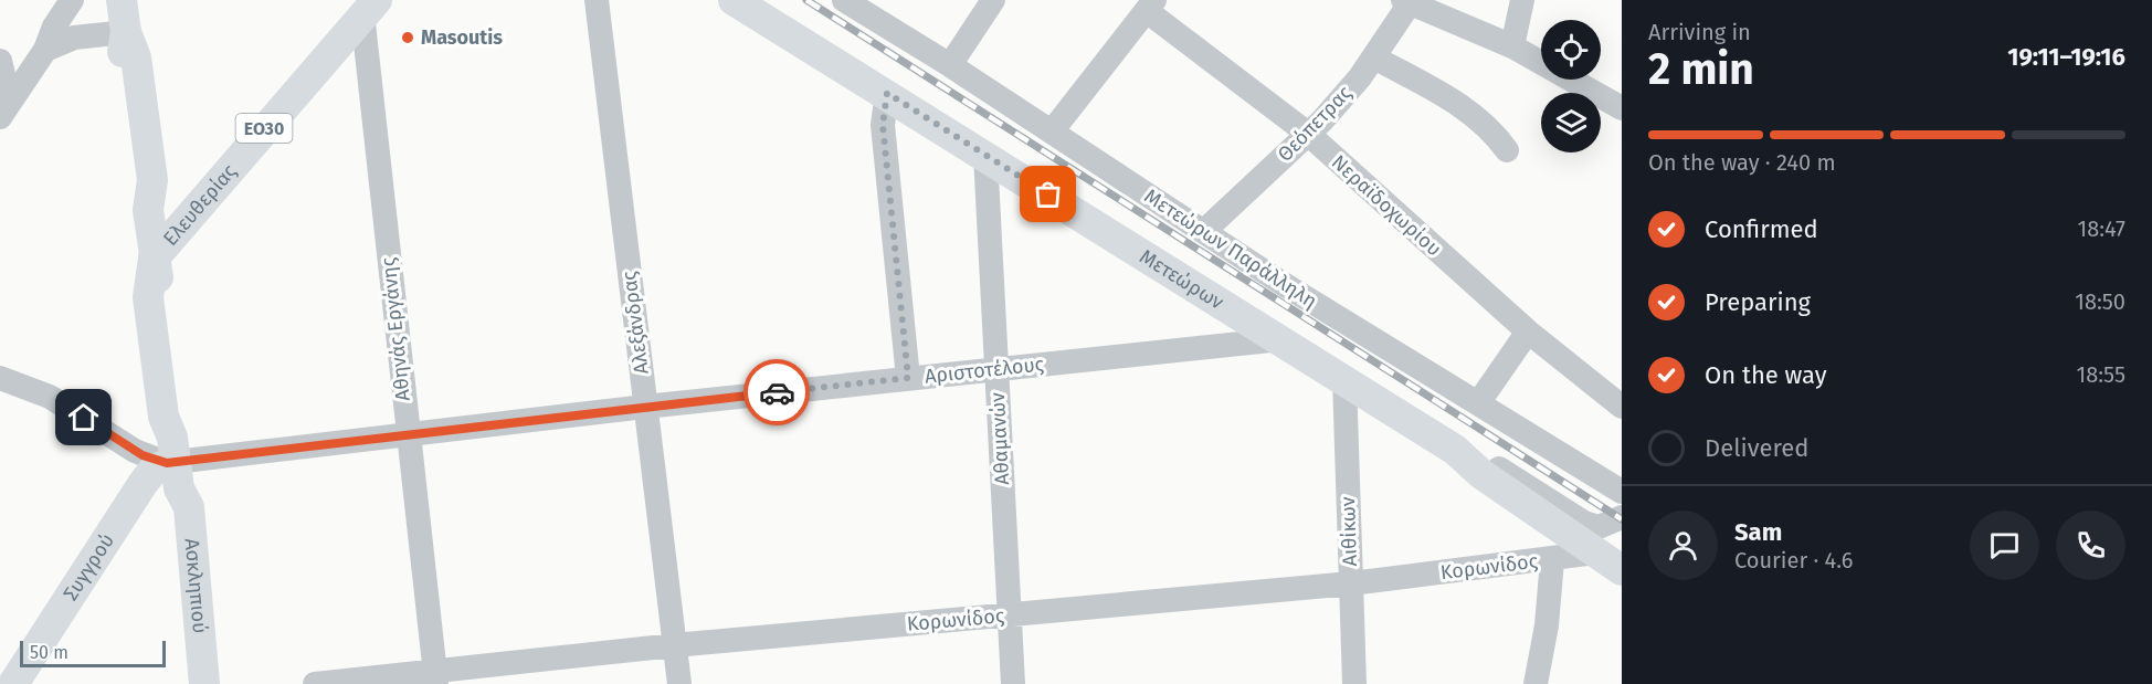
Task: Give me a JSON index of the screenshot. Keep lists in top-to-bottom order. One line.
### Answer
{"streets":{"main road":["ΕΟ30","Ελευθερίας","Μετεώρων","Συγγρού","Ασκληπιού"],"street":["Θεόπετρας","Νεραϊδοχωρίου","Μετεώρων Παράλληλη","Αλεξάνδρας","Αθηνάς Εργάνης","Αριστοτέλους","Αθαμανών","Αιθίκων","Κορωνίδος"]},"crossings":[["Θεόπετρας","Νεραϊδοχωρίου"],["Θεόπετρας","Μετεώρων Παράλληλη"],["Ελευθερίας","Αθηνάς Εργάνης"],["Ελευθερίας","Ασκληπιού"],["Μετεώρων","Αριστοτέλους"],["Μετεώρων","Αθαμανών"],["Μετεώρων","Αιθίκων"],["Μετεώρων","Κορωνίδος"],["Αλεξάνδρας","Αριστοτέλους"],["Αλεξάνδρας","Κορωνίδος"],["Αθηνάς Εργάνης","Αριστοτέλους"],["Αθηνάς Εργάνης","Κορωνίδος"],["Αριστοτέλους","Αθαμανών"],["Αριστοτέλους","Συγγρού"],["Αριστοτέλους","Ασκληπιού"],["Αθαμανών","Κορωνίδος"],["Αιθίκων","Κορωνίδος"],["Συγγρού","Ασκληπιού"]],"places":["Masoutis"],"scale_bar":"50 m","page":{"heading":["2 min","Arriving in","19:11–19:16"],"panel":["Sam","Courier · 4.6"],"bar":"On the way · 240 m","list":[["Confirmed","18:47"],["Preparing","18:50"],["On the way","18:55"],"Delivered"],"scale":"50 m"}}
